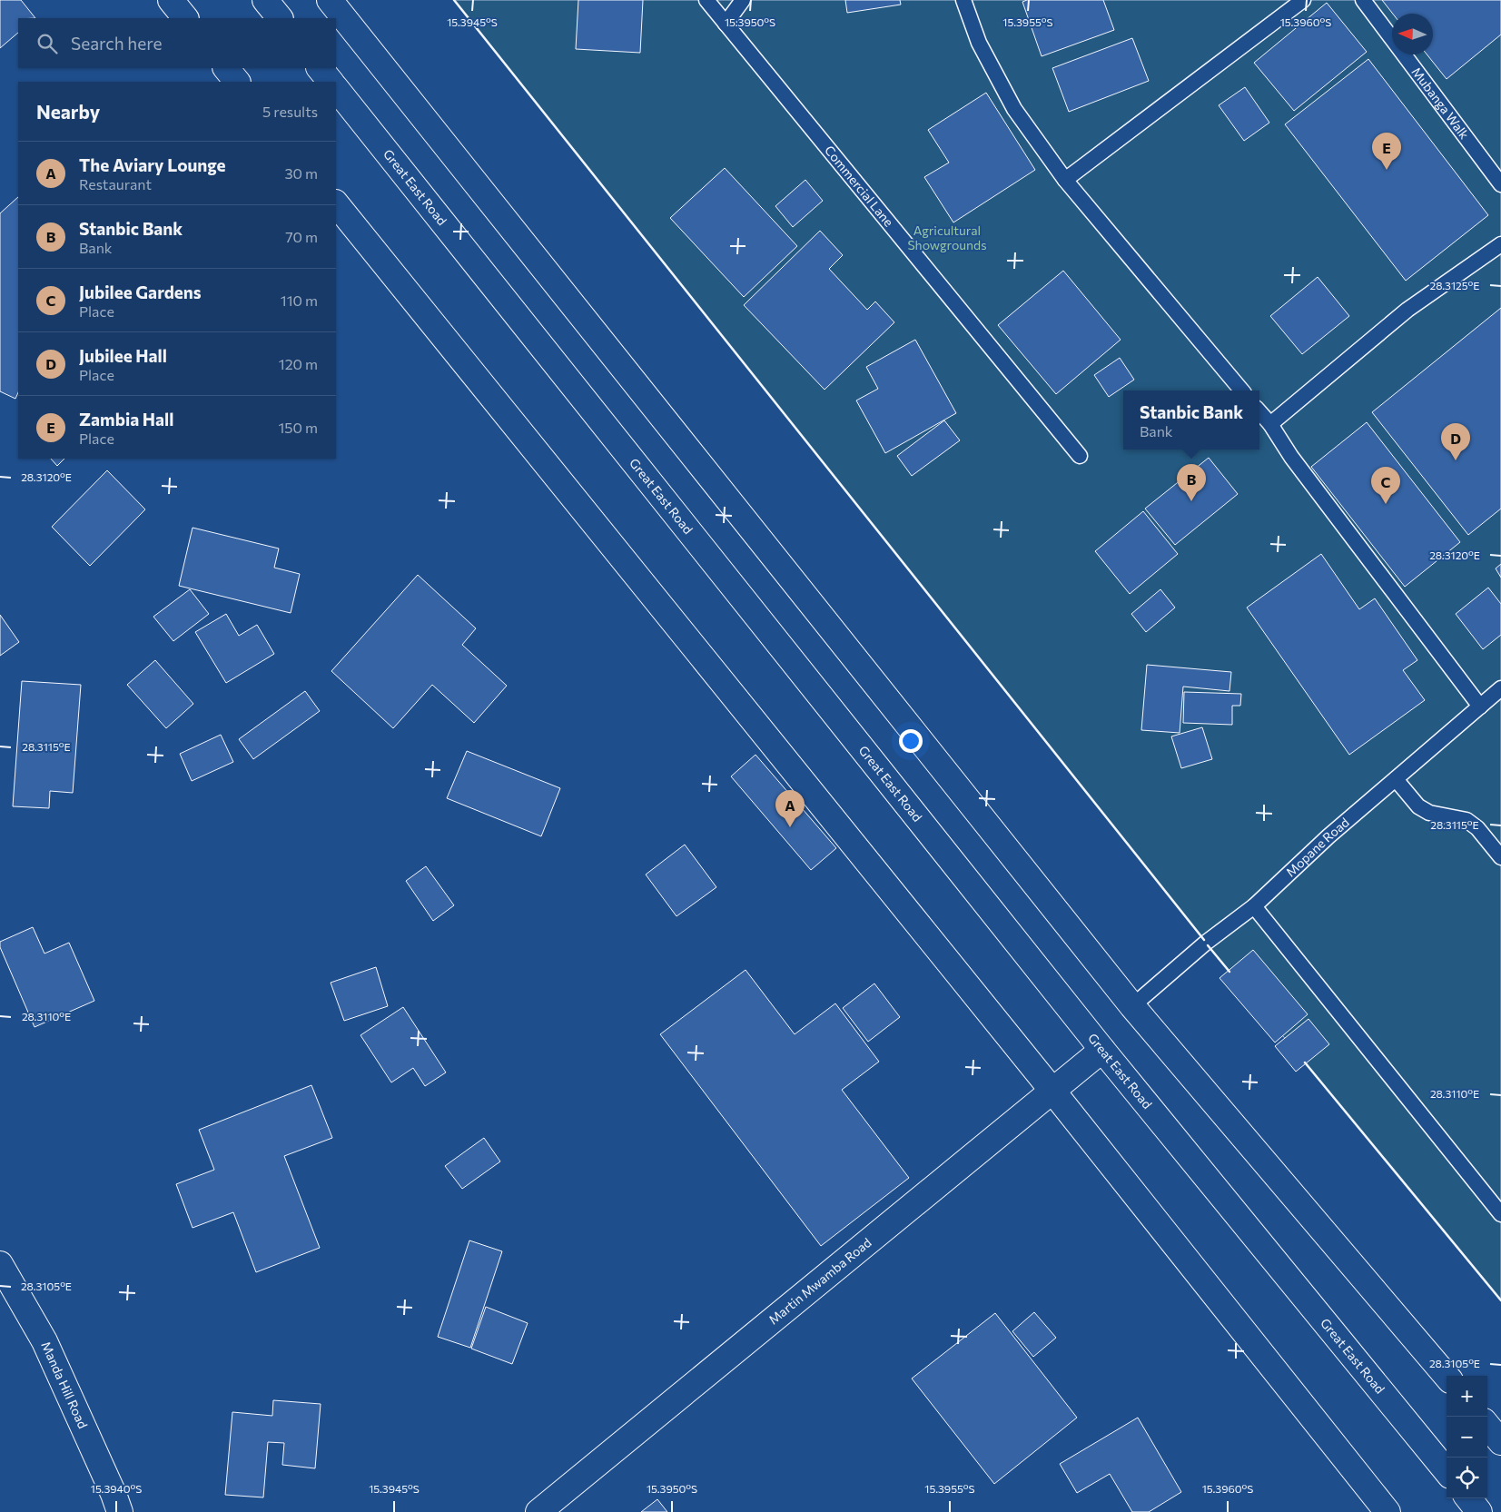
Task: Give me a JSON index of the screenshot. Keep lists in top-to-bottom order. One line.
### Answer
{"streets":{"main road":["Great East Road","Martin Mwamba Road","Manda Hill Road"],"lane":["Mubanga Walk","Commercial Lane","Mopane Road"]},"crossings":[["Great East Road","Martin Mwamba Road"]],"parks":["Agricultural Showgrounds"],"north":"left","page":{"search":"Search here","heading":["Nearby","5 results"],"pins":["E","D","B","C","A"],"list":[{"mark":"A","name":"The Aviary Lounge","note":"Restaurant","value":"30 m"},{"mark":"B","name":"Stanbic Bank","note":"Bank","value":"70 m"},{"mark":"C","name":"Jubilee Gardens","note":"Place","value":"110 m"},{"mark":"D","name":"Jubilee Hall","note":"Place","value":"120 m"},{"mark":"E","name":"Zambia Hall","note":"Place","value":"150 m"}],"popup":["Stanbic Bank","Bank"],"map_buttons":["+","−"]},"coordinates":["15.3945°S","15.3950°S","15.3955°S","15.3960°S","28.3125°E","28.3120°E","28.3115°E","28.3110°E","28.3105°E","15.3940°S"]}
